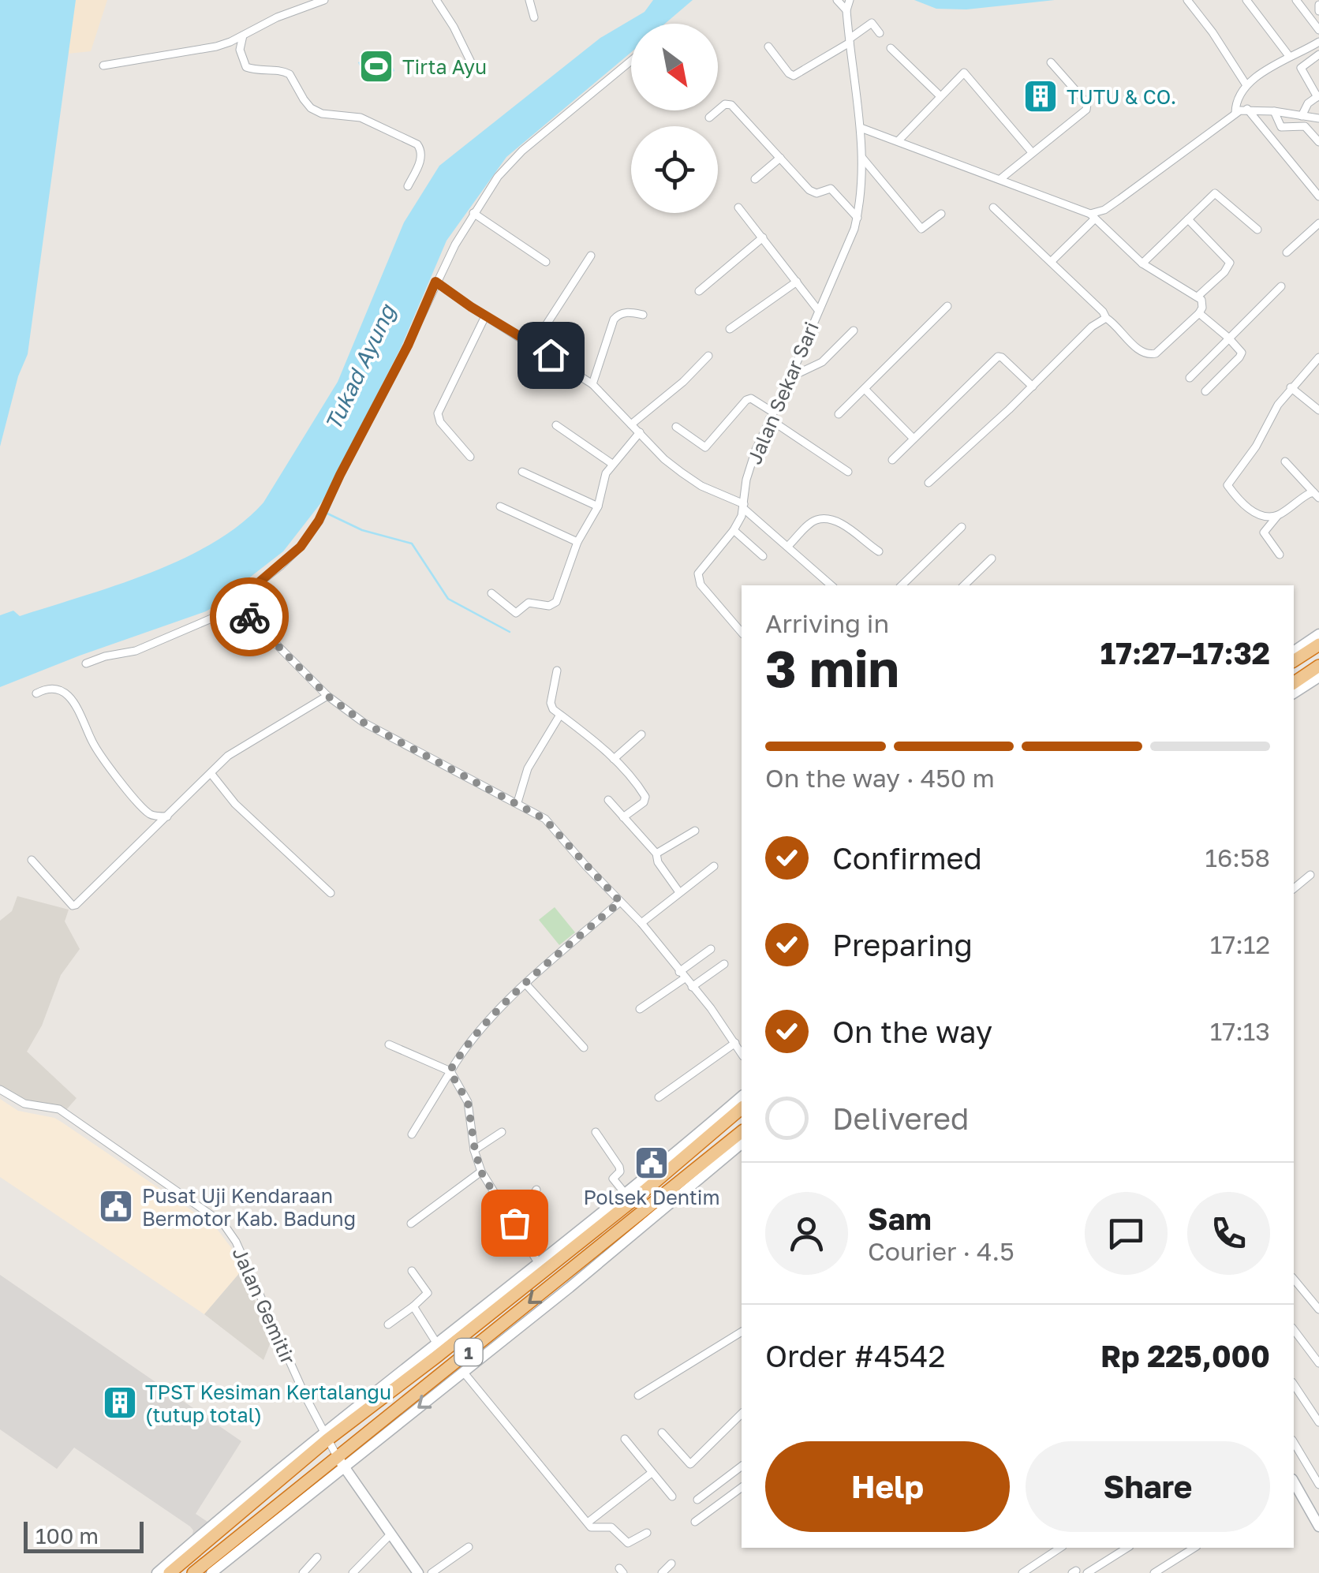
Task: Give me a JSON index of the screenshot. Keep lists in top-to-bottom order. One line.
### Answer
{"streets":{"highway":["1"],"street":["Jalan Sekar Sari","Jalan Gemitir"]},"crossings":[["Jalan Gemitir","1"]],"water":["Tukad Ayung"],"places":{"sports":["Tirta Ayu"],"building":["TUTU & CO.","TPST Kesiman Kertalangu (tutup total)"],"public building":["Polsek Dentim","Pusat Uji Kendaraan Bermotor Kab. Badung"]},"scale_bar":"100 m","north":"bottom right","page":{"heading":["3 min","Arriving in","17:27–17:32"],"panel":["Sam","Courier · 4.5","Order #4542","Rp 225,000"],"bar":"On the way · 450 m","list":[["Confirmed","16:58"],["Preparing","17:12"],["On the way","17:13"],"Delivered"],"buttons":["Help","Share"],"scale":"100 m"}}
